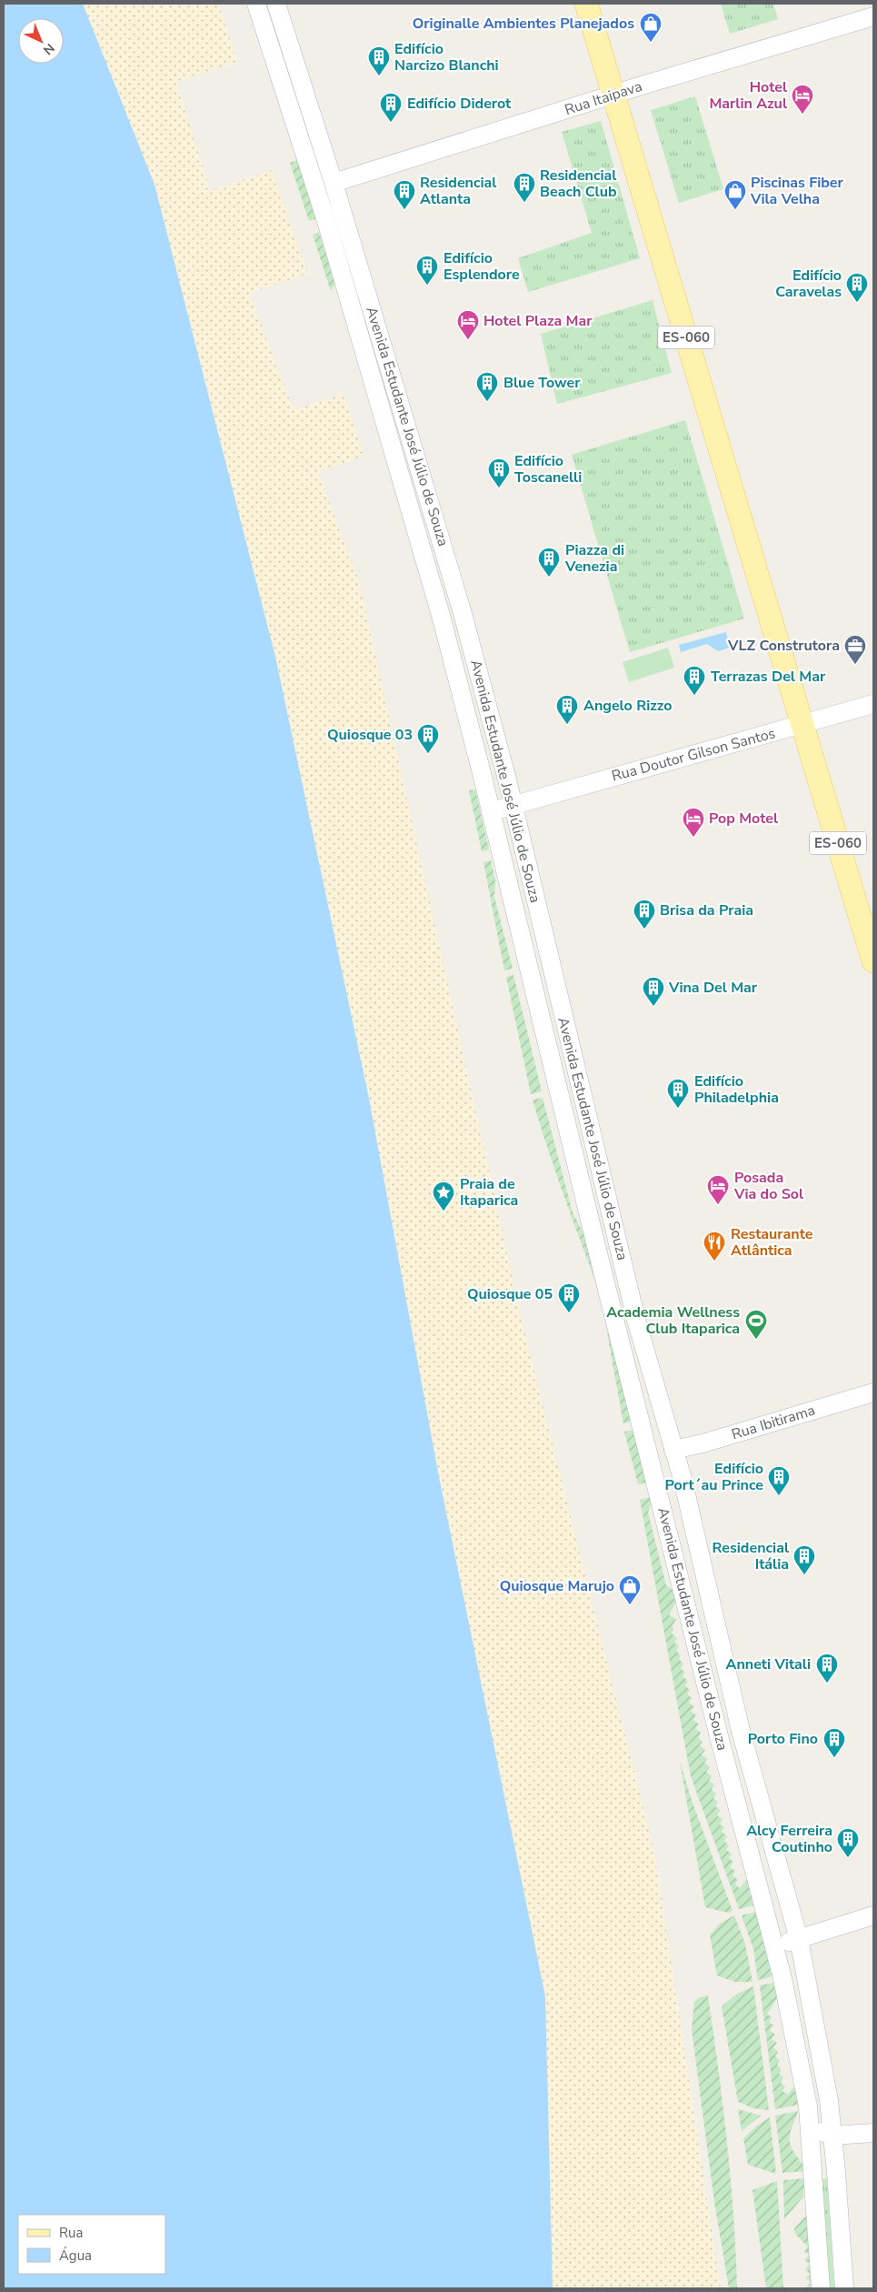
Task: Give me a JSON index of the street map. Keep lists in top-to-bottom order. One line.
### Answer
{"streets":{"main road":["ES-060"],"street":["Rua Itaipava","Avenida Estudante José Júlio de Souza","Rua Doutor Gilson Santos","Rua Ibitirama"]},"crossings":[["Rua Itaipava","ES-060"],["Rua Itaipava","Avenida Estudante José Júlio de Souza"],["ES-060","Rua Doutor Gilson Santos"],["Avenida Estudante José Júlio de Souza","Rua Doutor Gilson Santos"],["Avenida Estudante José Júlio de Souza","Rua Ibitirama"]],"places":{"shop":["Originalle Ambientes Planejados","Piscinas Fiber Vila Velha","Quiosque Marujo"],"building":["Edifício Narcizo Blanchi","Edifício Diderot","Residencial Beach Club","Residencial Atlanta","Edifício Esplendore","Edifício Caravelas","Blue Tower","Edifício Toscanelli","Piazza di Venezia","Terrazas Del Mar","Angelo Rizzo","Quiosque 03","Brisa da Praia","Vina Del Mar","Edifício Philadelphia","Quiosque 05","Edifício Port´au Prince","Residencial Itália","Anneti Vitali","Porto Fino","Alcy Ferreira Coutinho"],"hotel":["Hotel Marlin Azul","Hotel Plaza Mar","Pop Motel","Posada Via do Sol"],"office":["VLZ Construtora"],"place":["Praia de Itaparica"],"restaurant":["Restaurante Atlântica"],"sports":["Academia Wellness Club Itaparica"]},"legend":["Rua","Água"],"north":"bottom right"}
